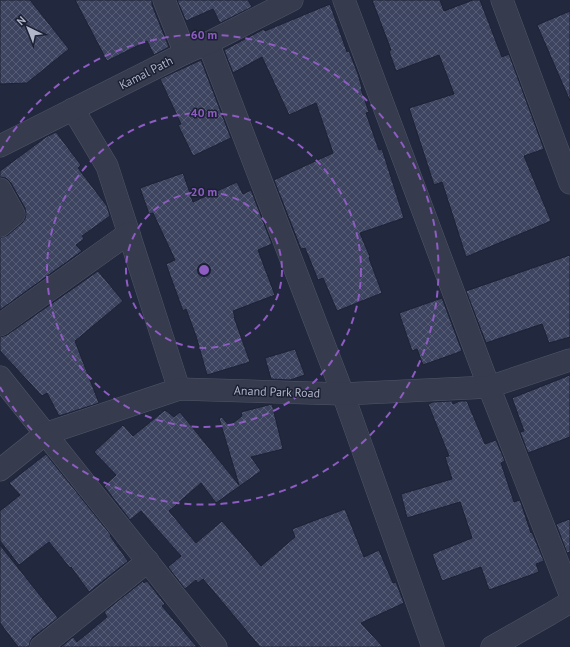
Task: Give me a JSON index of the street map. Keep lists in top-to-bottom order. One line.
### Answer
{"streets":{"street":["Kamal Path","Anand Park Road"]},"north":"top left","rings":["60 m","40 m","20 m"]}
